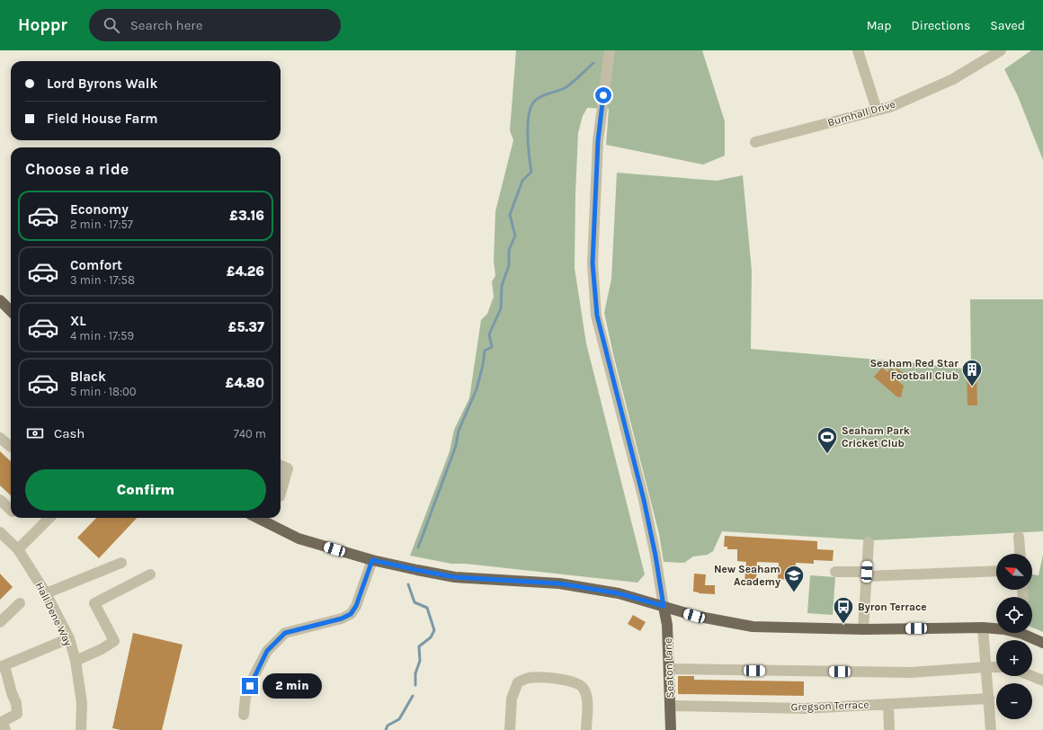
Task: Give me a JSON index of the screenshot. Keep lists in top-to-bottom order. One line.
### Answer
{"streets":{"main road":["Seaton Lane"],"street":["Burnhall Drive","Hall Dene Way","Gregson Terrace"]},"crossings":[["Seaton Lane","Gregson Terrace"]],"places":{"building":["Seaham Red Star Football Club"],"sports":["Seaham Park Cricket Club"],"school or university":["New Seaham Academy"],"bus stop":["Byron Terrace"]},"north":"top left","page":{"header":"Hoppr","search":"Search here","nav":["Map","Directions","Saved"],"banner":["Lord Byrons Walk","Field House Farm"],"heading":"Choose a ride","list":[{"name":"Economy","note":"2 min · 17:57","value":"£3.16"},{"name":"Comfort","note":"3 min · 17:58","value":"£4.26"},{"name":"XL","note":"4 min · 17:59","value":"£5.37"},{"name":"Black","note":"5 min · 18:00","value":"£4.80"}],"pay":["Cash","740 m"],"buttons":"Confirm","map_buttons":["+","−"],"bubble":"2 min"}}
